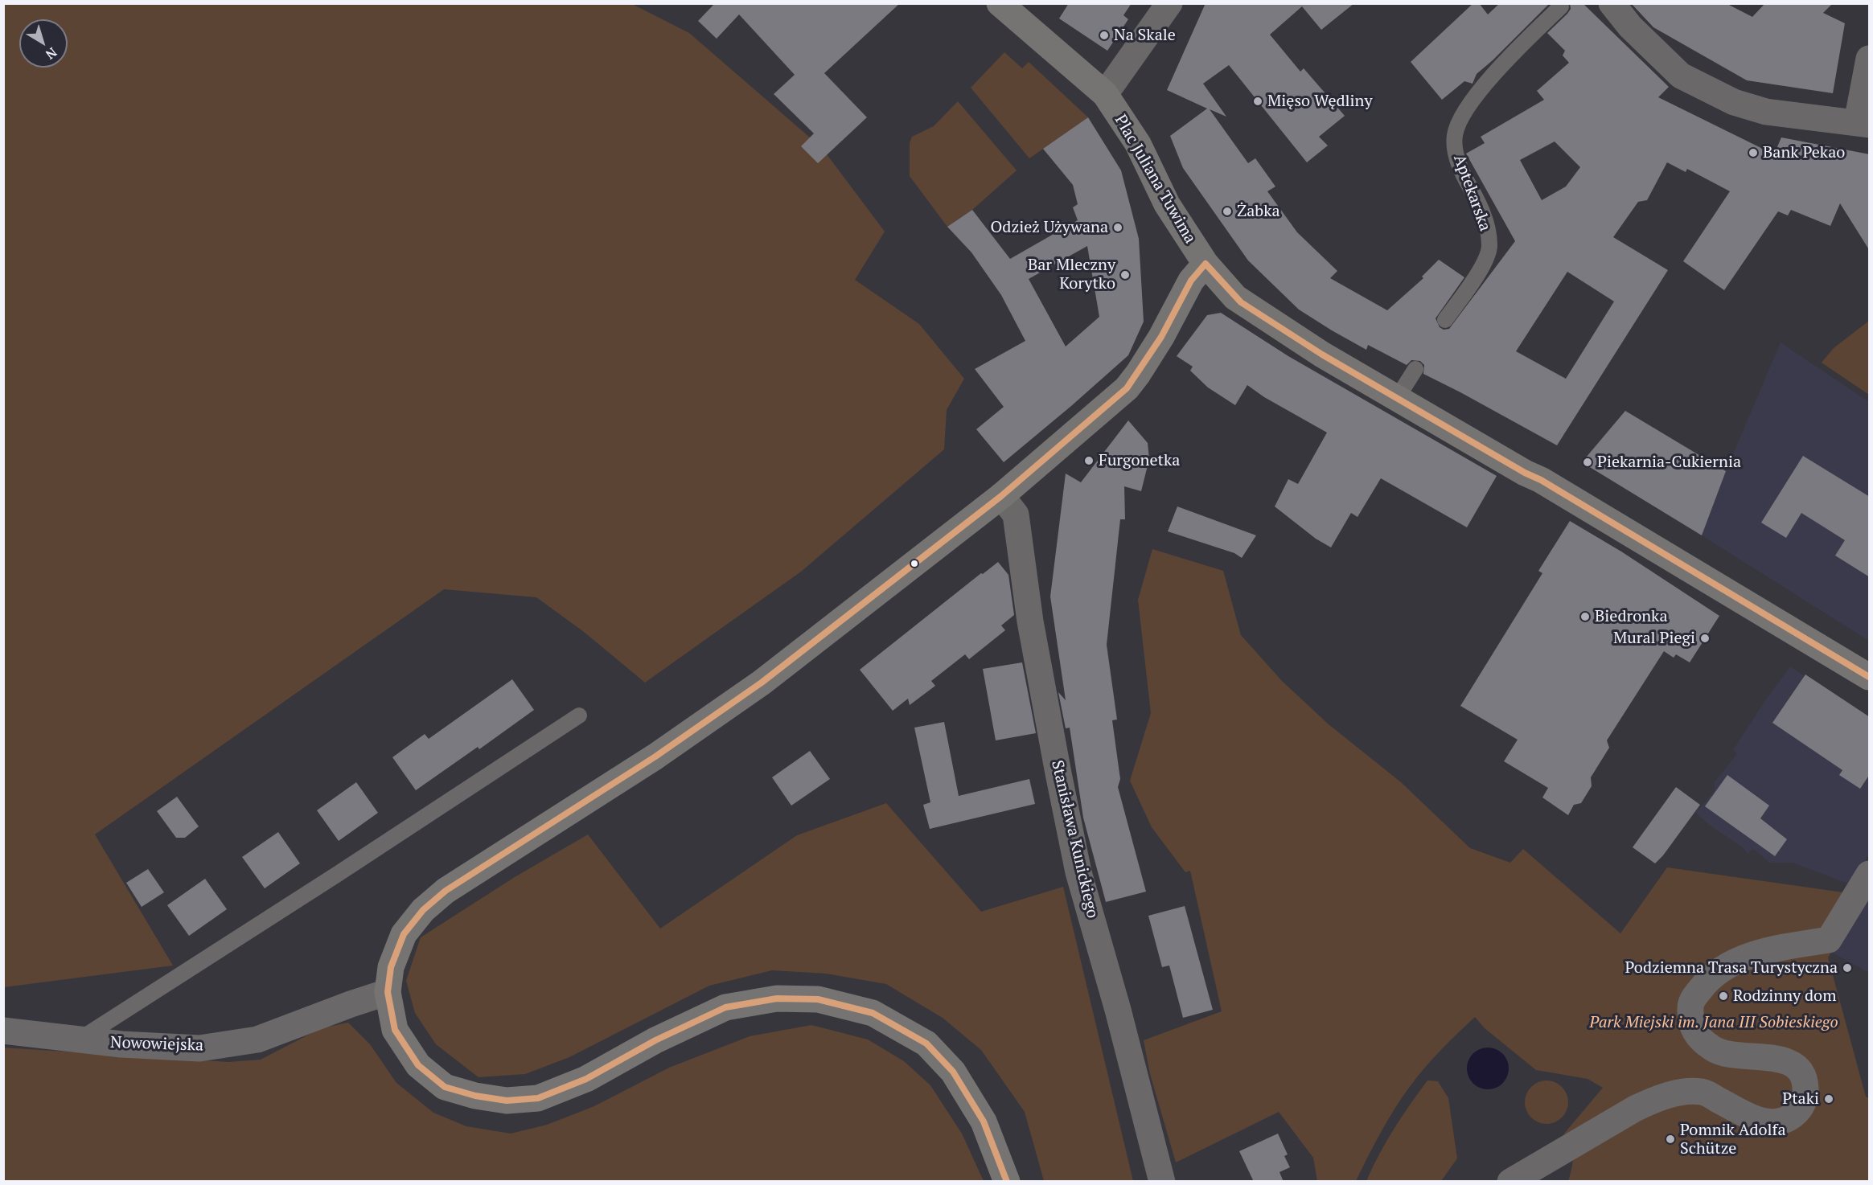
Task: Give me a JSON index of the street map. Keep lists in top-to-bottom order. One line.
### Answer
{"streets":{"street":["Plac Juliana Tuwima","Stanisława Kunickiego","Nowowiejska"],"lane":["Aptekarska"]},"parks":["Park Miejski im. Jana III Sobieskiego"],"places":["Na Skale","Mięso Wędliny","Bank Pekao","Żabka","Odzież Używana","Bar Mleczny Korytko","Furgonetka","Piekarnia-Cukiernia","Biedronka","Mural Piegi","Podziemna Trasa Turystyczna","Rodzinny dom","Ptaki","Pomnik Adolfa Schütze"],"north":"bottom right"}
